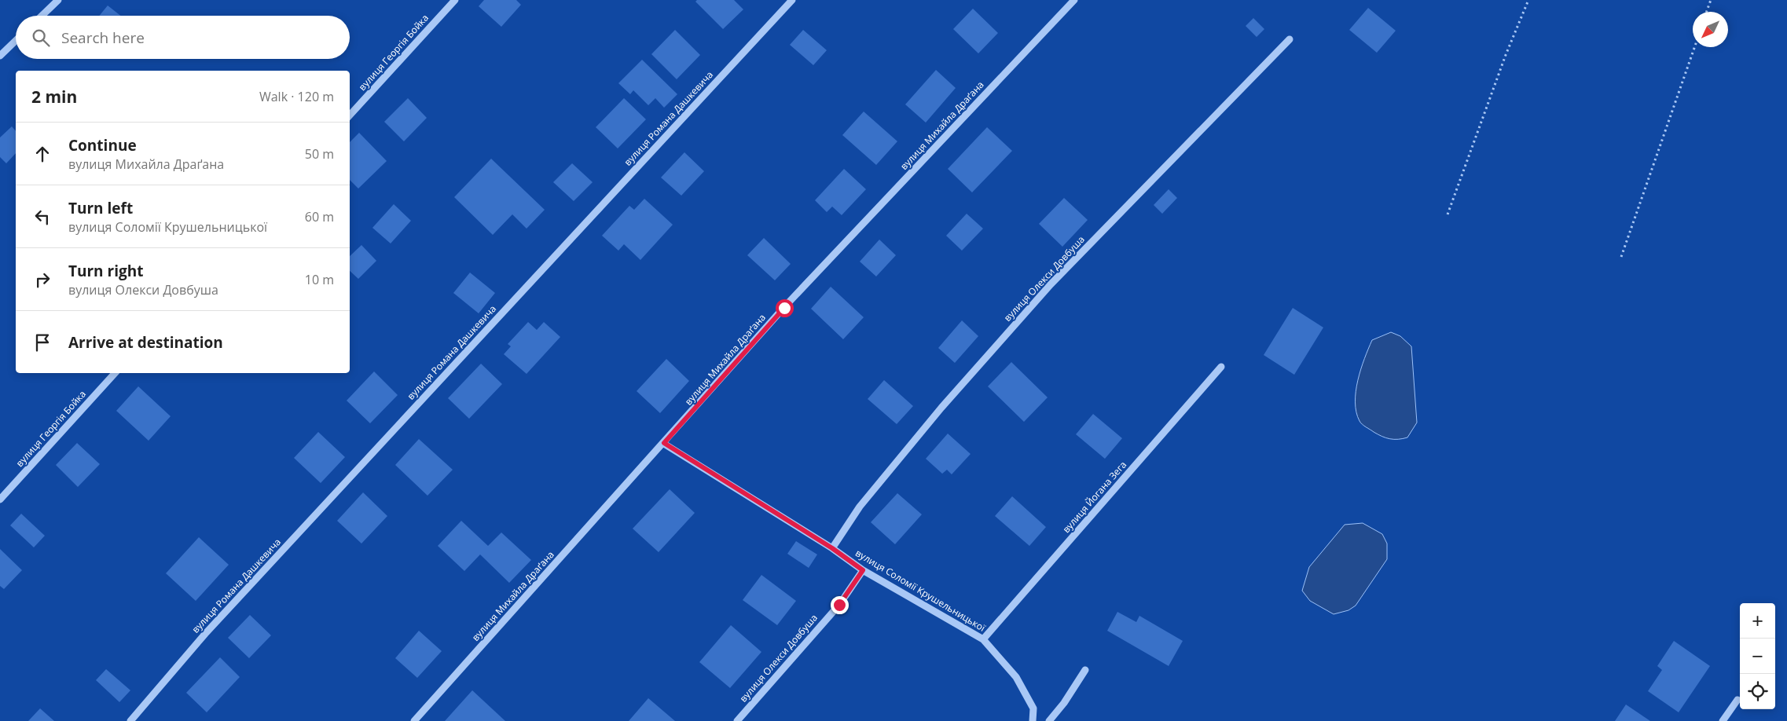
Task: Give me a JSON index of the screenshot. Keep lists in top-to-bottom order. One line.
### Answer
{"streets":{"street":["вулиця Георгія Бойка","вулиця Романа Дашкевича","вулиця Михайла Драґана","вулиця Олекси Довбуша","вулиця Йогана Зега","вулиця Соломії Крушельницької"]},"crossings":[["вулиця Михайла Драґана","вулиця Соломії Крушельницької"],["вулиця Олекси Довбуша","вулиця Соломії Крушельницької"],["вулиця Йогана Зега","вулиця Соломії Крушельницької"]],"north":"bottom left","page":{"search":"Search here","heading":["2 min","Walk · 120 m"],"list":[["Continue","вулиця Михайла Драґана","50 m"],["Turn left","вулиця Соломії Крушельницької","60 m"],["Turn right","вулиця Олекси Довбуша","10 m"],"Arrive at destination"],"map_buttons":["+","−"]}}
